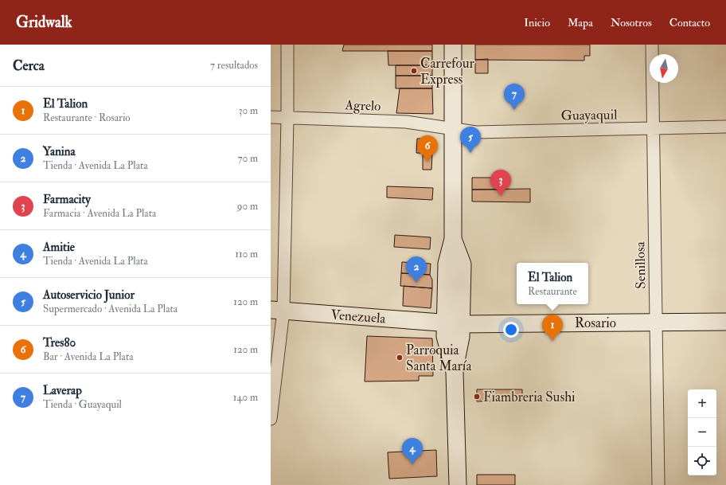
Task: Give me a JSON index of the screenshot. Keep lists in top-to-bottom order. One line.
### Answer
{"streets":{"main road":["Venezuela","Rosario"],"street":["Agrelo","Guayaquil","Senillosa"]},"crossings":[["Agrelo","Guayaquil"],["Guayaquil","Senillosa"],["Senillosa","Rosario"],["Venezuela","Rosario"]],"places":["Carrefour Express","Parroquia Santa María","Fiambreria Sushi"],"north":"bottom","page":{"header":"Gridwalk","nav":["Inicio","Mapa","Nosotros","Contacto"],"heading":["Cerca","7 resultados"],"pins":["7","5","6","3","2","1","4"],"list":[{"mark":"1","name":"El Talion","note":"Restaurante · Rosario","value":"30 m"},{"mark":"2","name":"Yanina","note":"Tienda · Avenida La Plata","value":"70 m"},{"mark":"3","name":"Farmacity","note":"Farmacia · Avenida La Plata","value":"90 m"},{"mark":"4","name":"Amitie","note":"Tienda · Avenida La Plata","value":"110 m"},{"mark":"5","name":"Autoservicio Junior","note":"Supermercado · Avenida La Plata","value":"120 m"},{"mark":"6","name":"Tres80","note":"Bar · Avenida La Plata","value":"120 m"},{"mark":"7","name":"Laverap","note":"Tienda · Guayaquil","value":"140 m"}],"popup":["El Talion","Restaurante"],"map_buttons":["+","−"]}}
